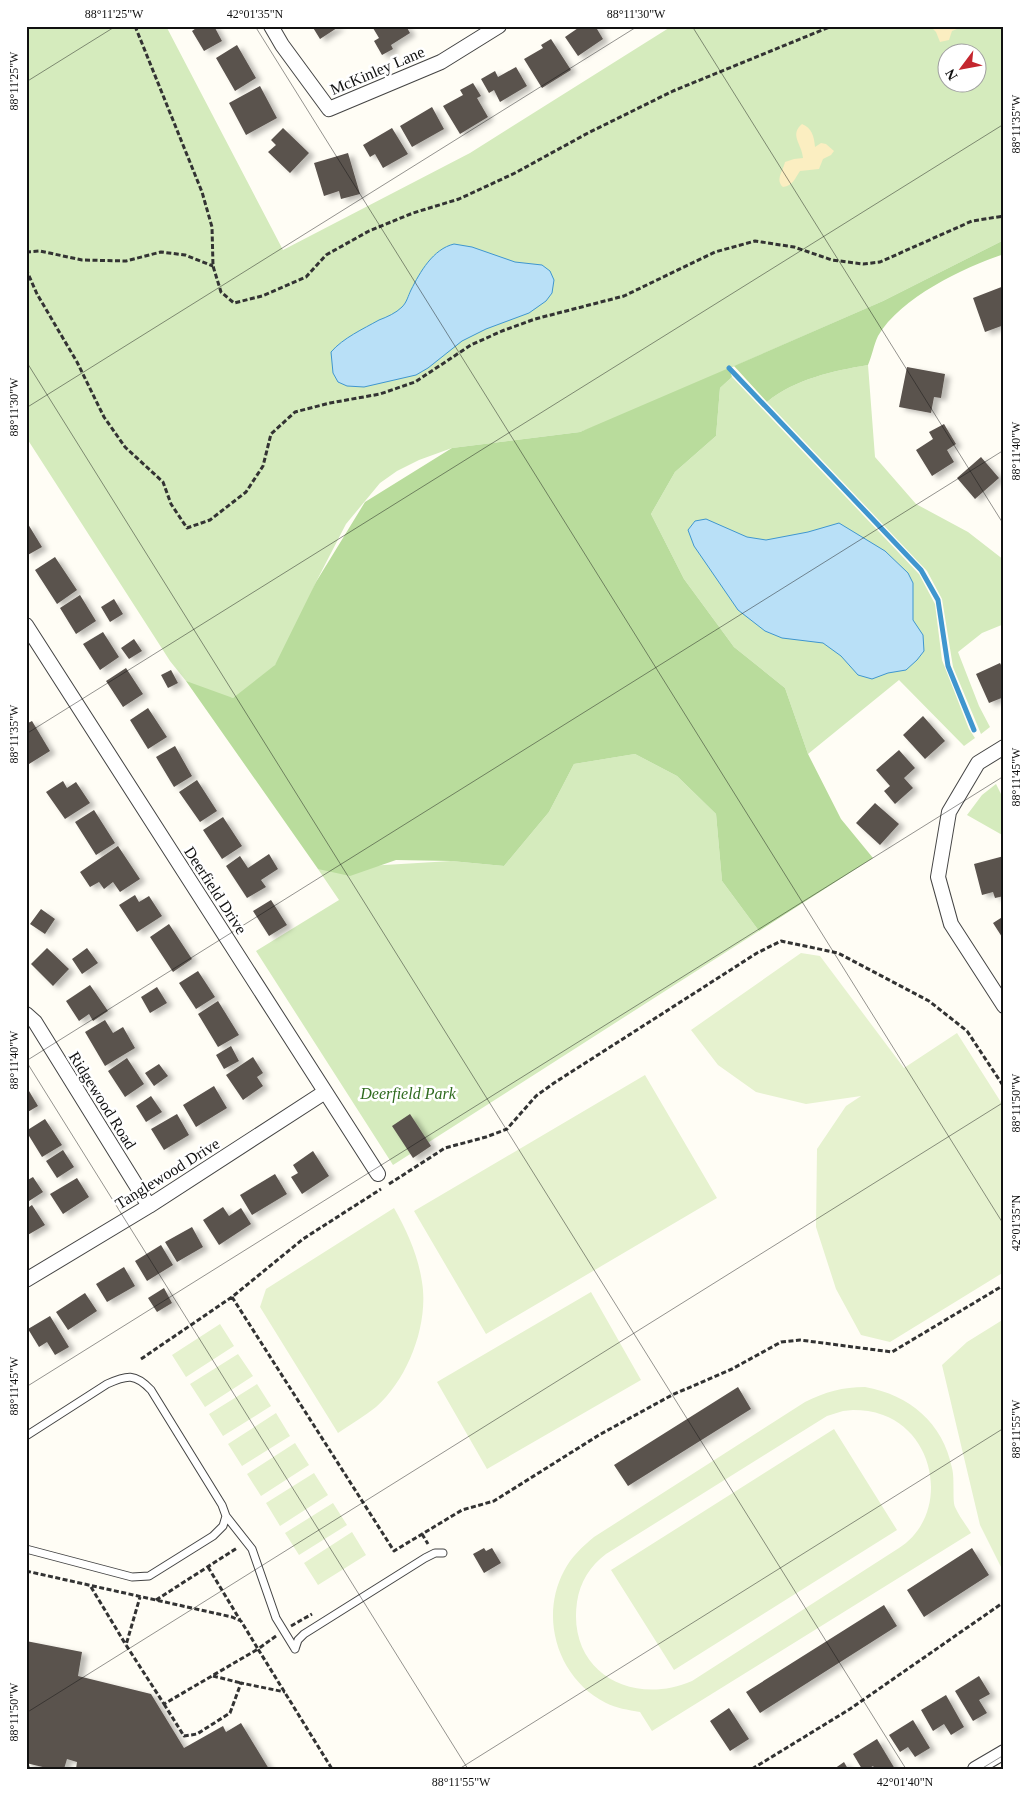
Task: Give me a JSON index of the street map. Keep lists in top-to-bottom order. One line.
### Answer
{"streets":{"street":["McKinley Lane","Deerfield Drive","Ridgewood Road","Tanglewood Drive"]},"crossings":[["Deerfield Drive","Tanglewood Drive"],["Ridgewood Road","Tanglewood Drive"]],"parks":["Deerfield Park"],"north":"bottom left","coordinates":["88°11'25\"W","42°01'35\"N","88°11'30\"W","88°11'35\"W","88°11'40\"W","88°11'45\"W","88°11'50\"W","88°11'55\"W","42°01'40\"N"]}
